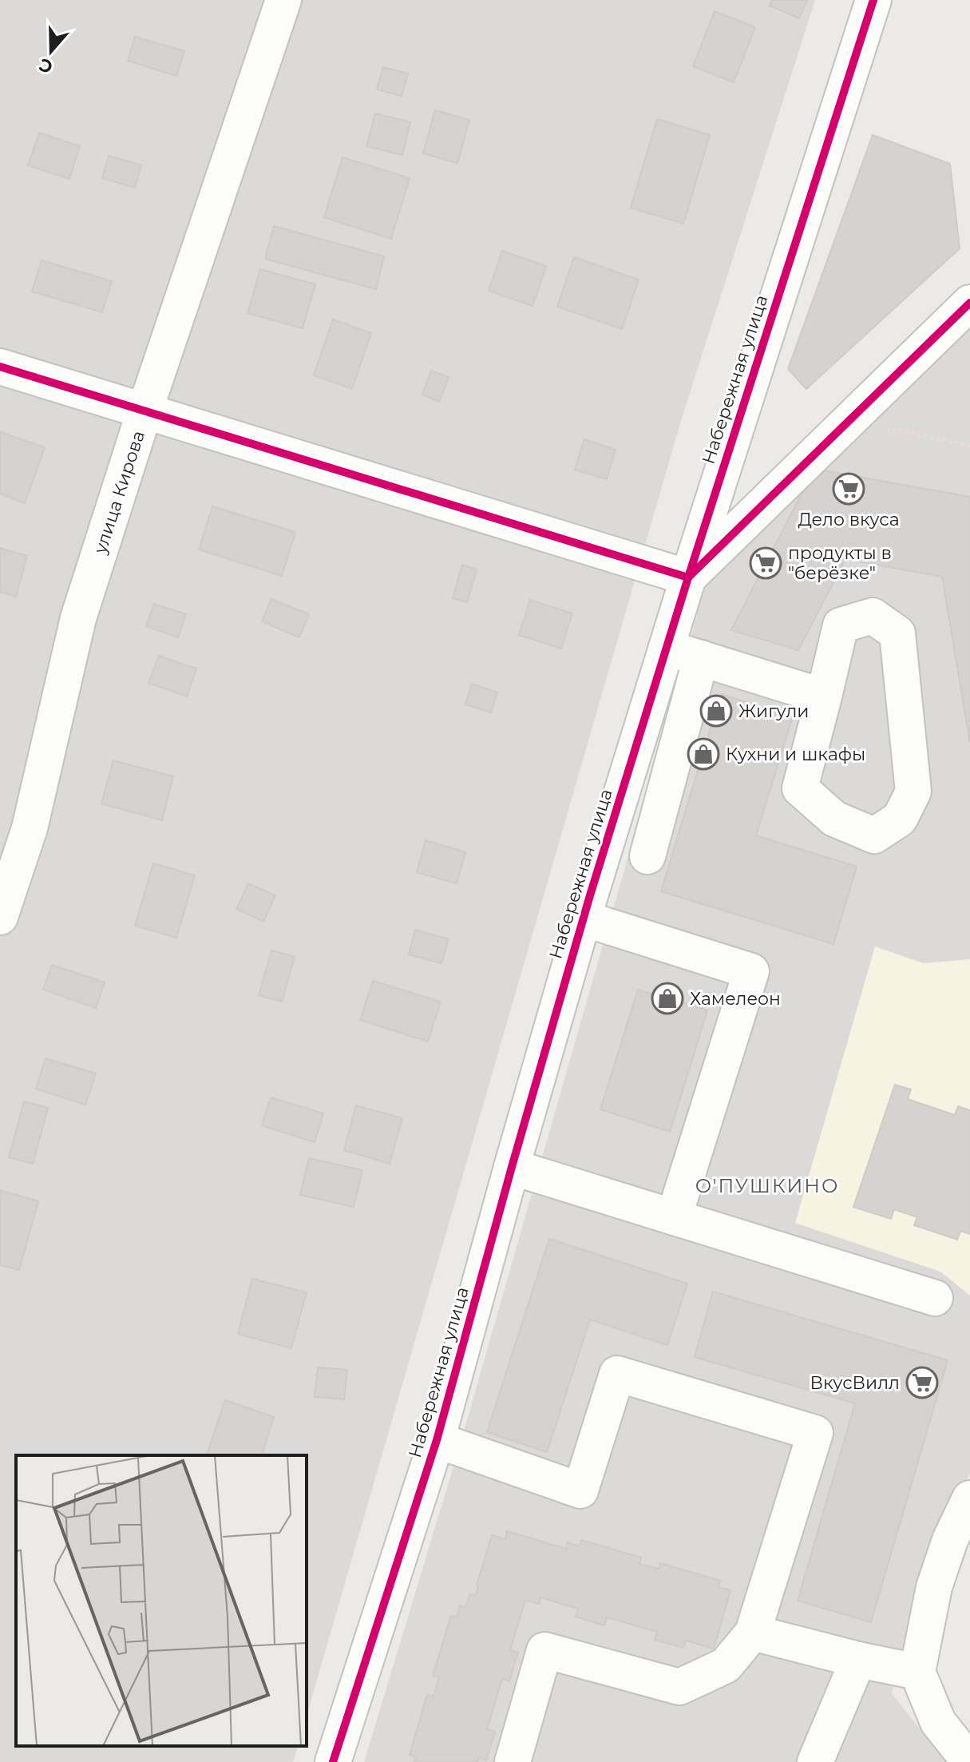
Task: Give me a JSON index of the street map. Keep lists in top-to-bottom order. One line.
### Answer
{"streets":{"street":["Набережная улица","улица Кирова"]},"districts":["О'ПУШКИНО"],"places":{"supermarket":["Дело вкуса","продукты в \"берёзке\"","ВкусВилл"],"shop":["Жигули","Кухни и шкафы","Хамелеон"]},"north":"bottom"}
